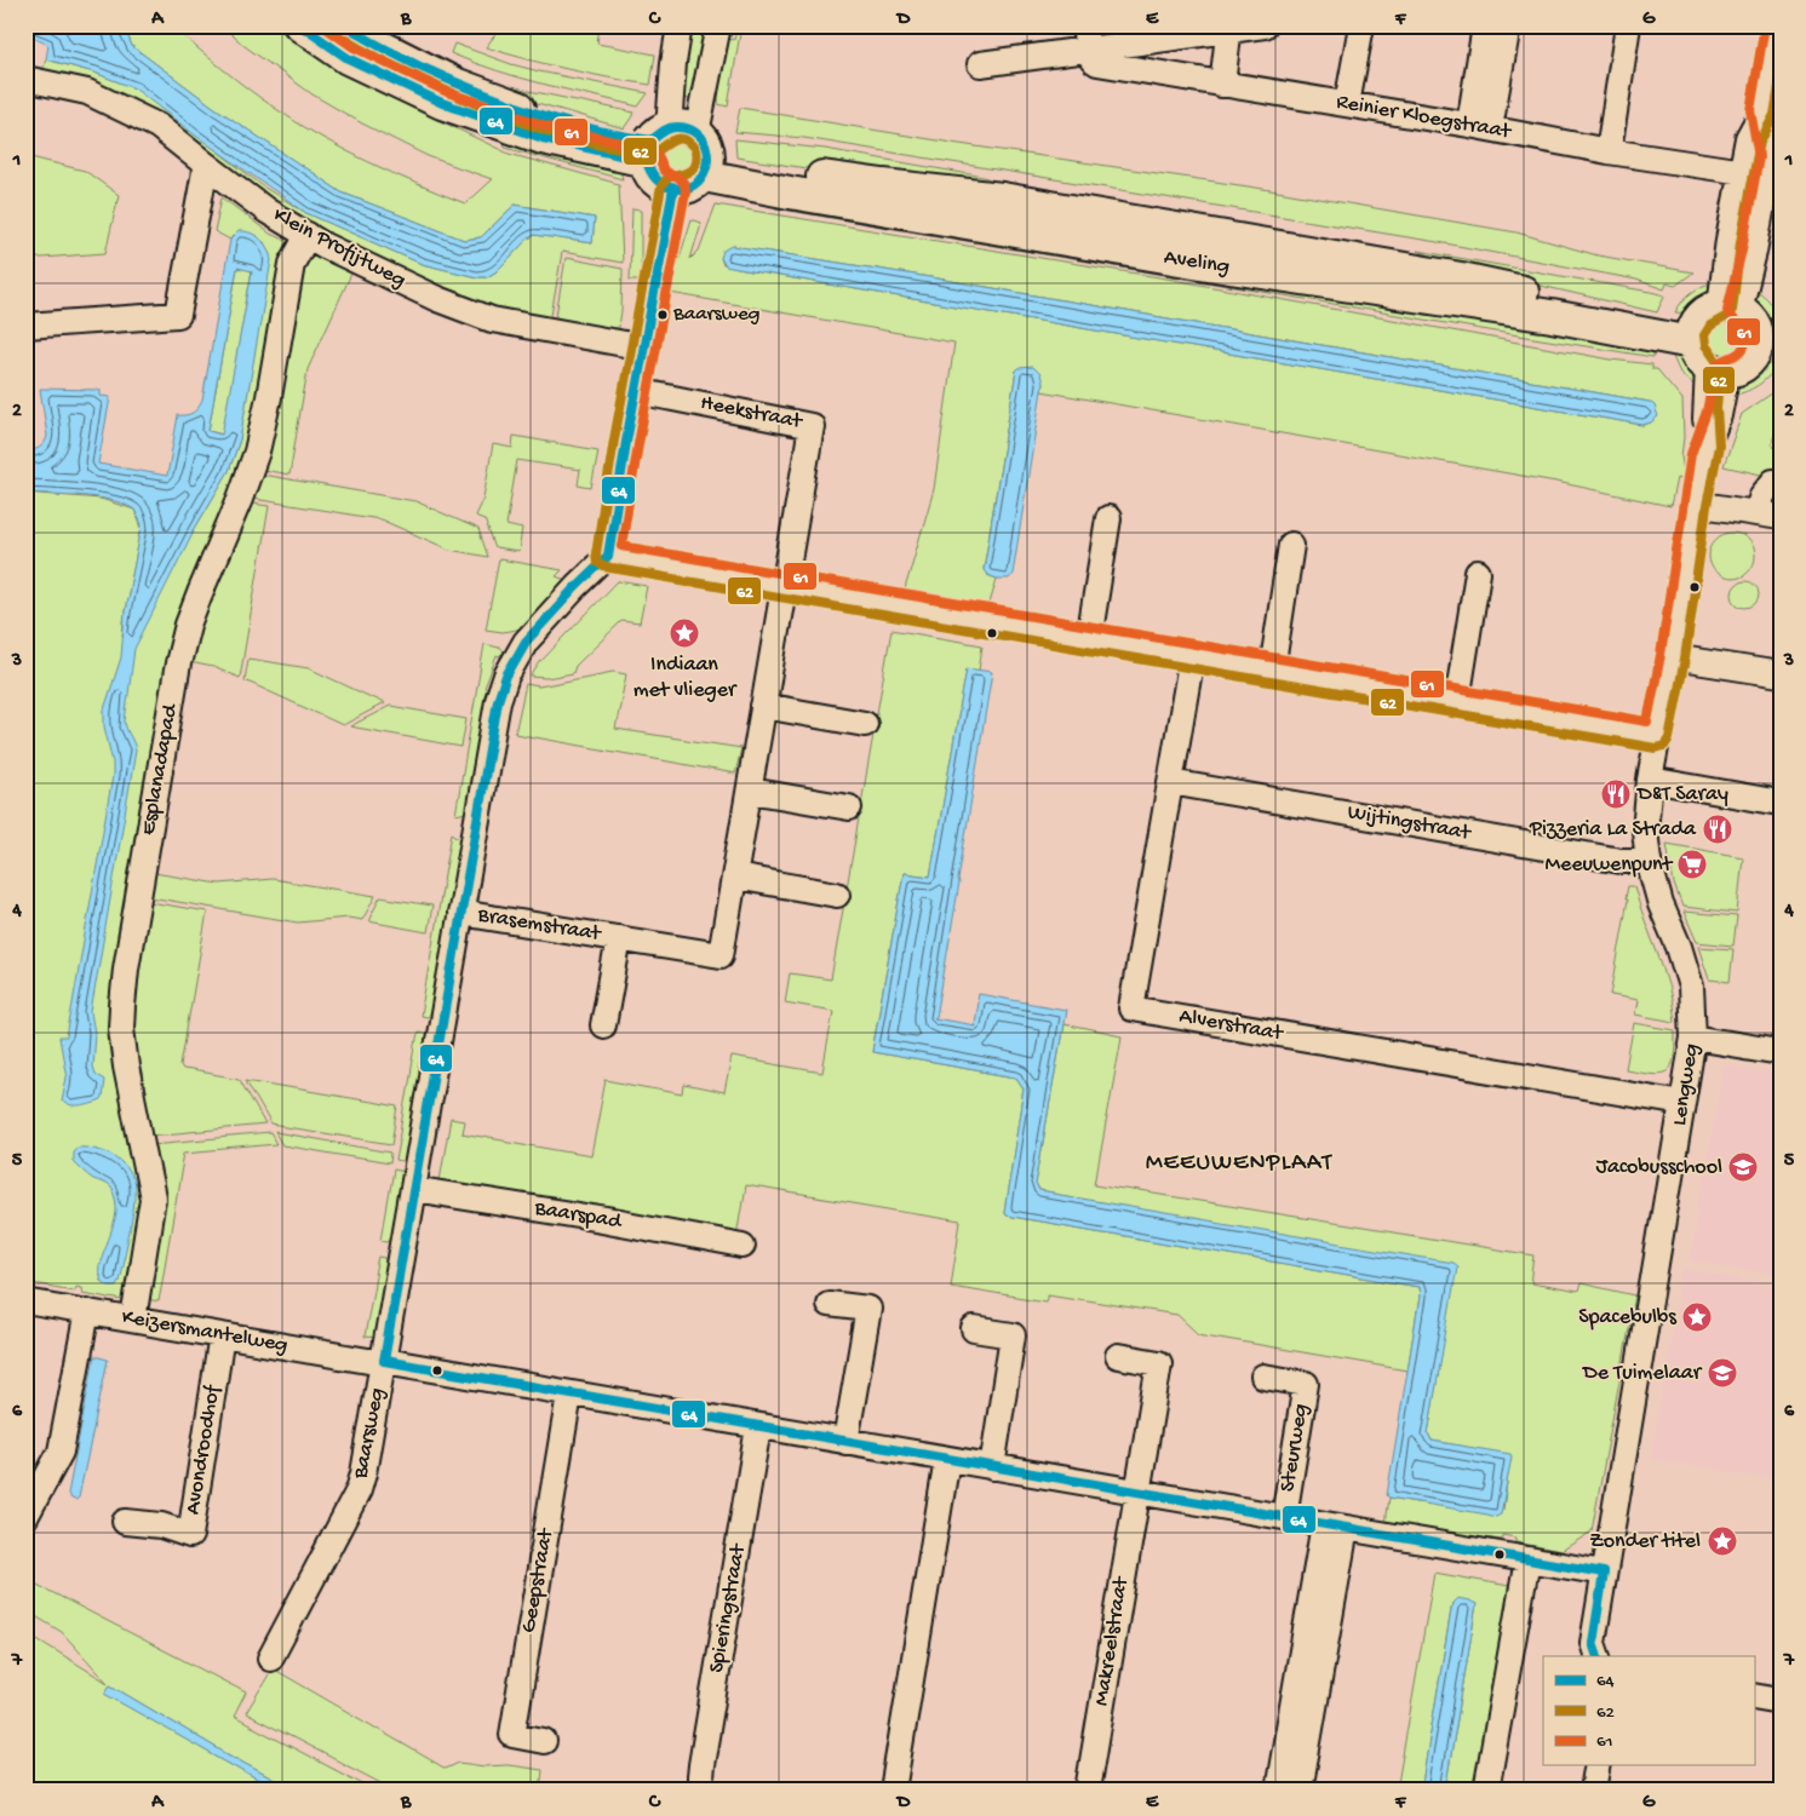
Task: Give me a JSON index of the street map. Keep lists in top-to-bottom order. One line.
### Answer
{"streets":{"main road":["Aveling"],"street":["Reinier Kloegstraat","Klein Profijtweg","Heekstraat","Esplanadapad","Wijtingstraat","Brasemstraat","Alverstraat","Lengweg","Baarspad","Keizersmantelweg","Baarsweg","Steurweg","Avondroodhof","Geepstraat","Spieringstraat","Makreelstraat"]},"crossings":[["Klein Profijtweg","Esplanadapad"],["Aveling","Lengweg"],["Heekstraat","Brasemstraat"],["Esplanadapad","Keizersmantelweg"],["Wijtingstraat","Alverstraat"],["Wijtingstraat","Lengweg"],["Brasemstraat","Baarsweg"],["Alverstraat","Lengweg"],["Lengweg","Steurweg"],["Baarspad","Baarsweg"],["Keizersmantelweg","Baarsweg"],["Keizersmantelweg","Steurweg"],["Keizersmantelweg","Avondroodhof"],["Baarsweg","Steurweg"],["Steurweg","Geepstraat"],["Steurweg","Spieringstraat"],["Steurweg","Makreelstraat"]],"districts":["MEEUWENPLAAT"],"places":{"other":["Baarsweg"],"place":["Indiaan met vlieger","Spacebulbs","Zonder titel"],"restaurant":["D&T Saray","Pizzeria La Strada"],"supermarket":["Meeuwenpunt"],"school or university":["Jacobusschool","De Tuimelaar"]},"lines":["transit line 64","transit line 61","transit line 62"],"legend":["64","62","61"],"grid":{"columns":["A","B","C","D","E","F","G"],"rows":["1","2","3","4","5","6","7"]}}
